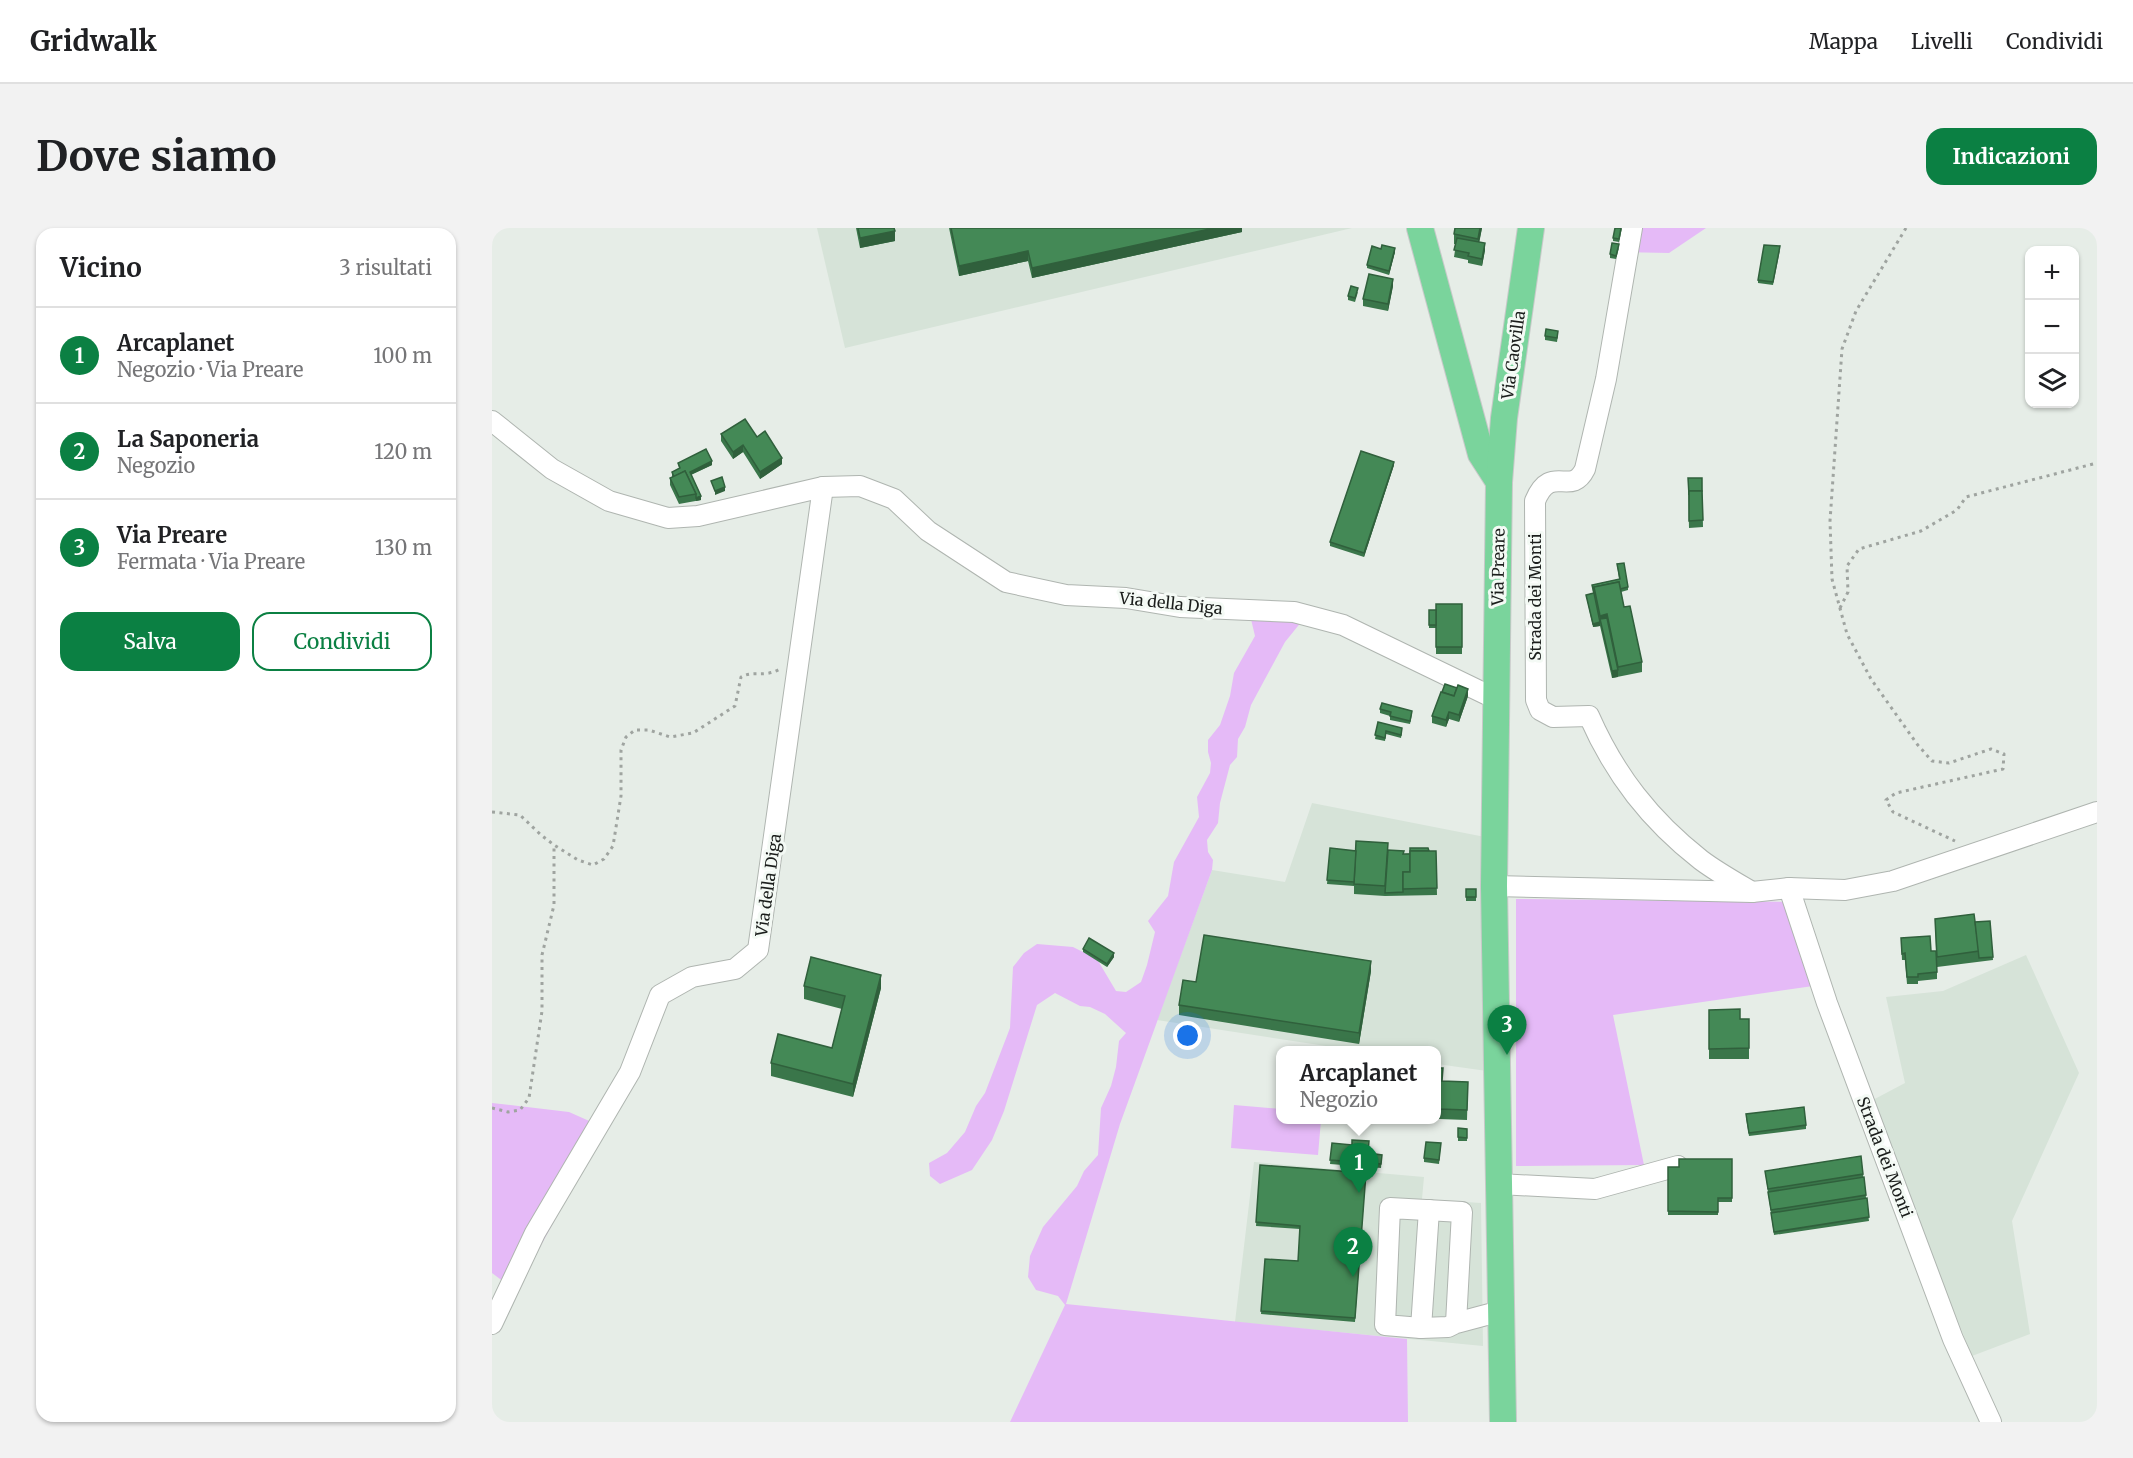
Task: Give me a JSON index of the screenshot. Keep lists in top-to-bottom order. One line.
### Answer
{"streets":{"main road":["Via Caovilla","Via Preare"],"street":["Strada dei Monti","Via della Diga"]},"crossings":[["Via Caovilla","Via Preare"],["Via Preare","Via della Diga"]],"page":{"header":"Gridwalk","nav":["Mappa","Livelli","Condividi"],"buttons":["Indicazioni",["Salva","Condividi"]],"title":"Dove siamo","heading":["Vicino","3 risultati"],"map_buttons":["+","−"],"list":[{"mark":"1","name":"Arcaplanet","note":"Negozio · Via Preare","value":"100 m"},{"mark":"2","name":"La Saponeria","note":"Negozio","value":"120 m"},{"mark":"3","name":"Via Preare","note":"Fermata · Via Preare","value":"130 m"}],"pins":["3","1","2"],"popup":["Arcaplanet","Negozio"]}}
